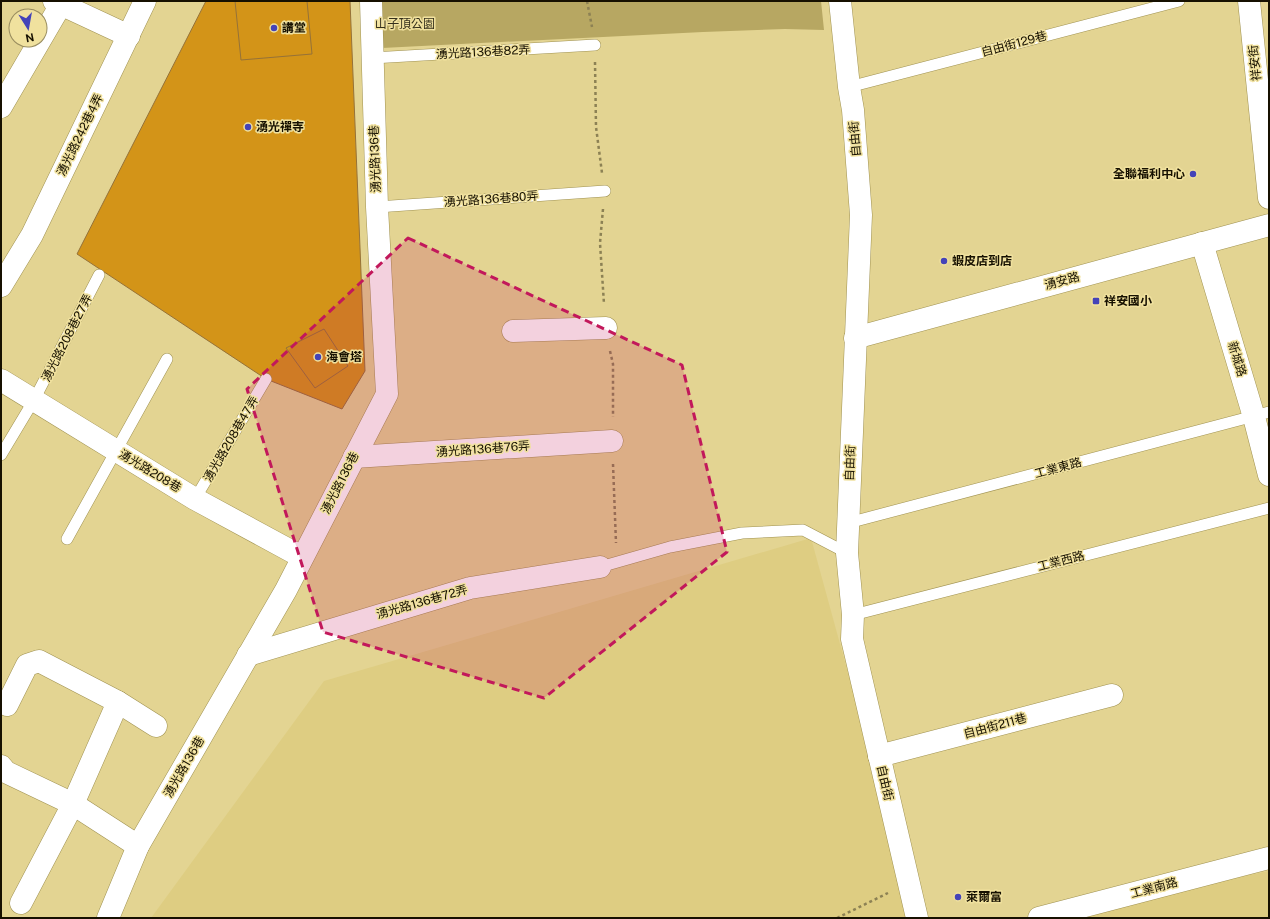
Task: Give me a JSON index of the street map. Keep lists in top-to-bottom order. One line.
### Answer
{"streets":{"street":["祥安街","湧光路242巷4弄","自由街","湧光路136巷","湧安路","新城路","湧光路136巷76弄","湧光路208巷","湧光路136巷72弄","自由街211巷","工業南路"],"lane":["自由街129巷","湧光路136巷82弄","湧光路136巷80弄","湧光路208巷27弄","湧光路208巷47弄","工業東路","工業西路"]},"crossings":[["自由街129巷","自由街"],["湧光路136巷82弄","湧光路136巷"],["自由街","湧安路"],["自由街","工業東路"],["自由街","工業西路"],["自由街","自由街211巷"],["湧光路136巷","湧光路136巷80弄"],["湧光路136巷","湧光路136巷76弄"],["湧光路136巷","湧光路208巷"],["湧光路136巷","湧光路136巷72弄"],["湧安路","新城路"],["湧光路208巷27弄","湧光路208巷"],["新城路","工業東路"],["湧光路208巷47弄","湧光路208巷"]],"parks":["山子頂公園"],"places":{"other":["講堂","湧光禪寺","全聯福利中心","蝦皮店到店","海會塔","萊爾富"],"transit":["祥安國小"]},"north":"bottom"}
